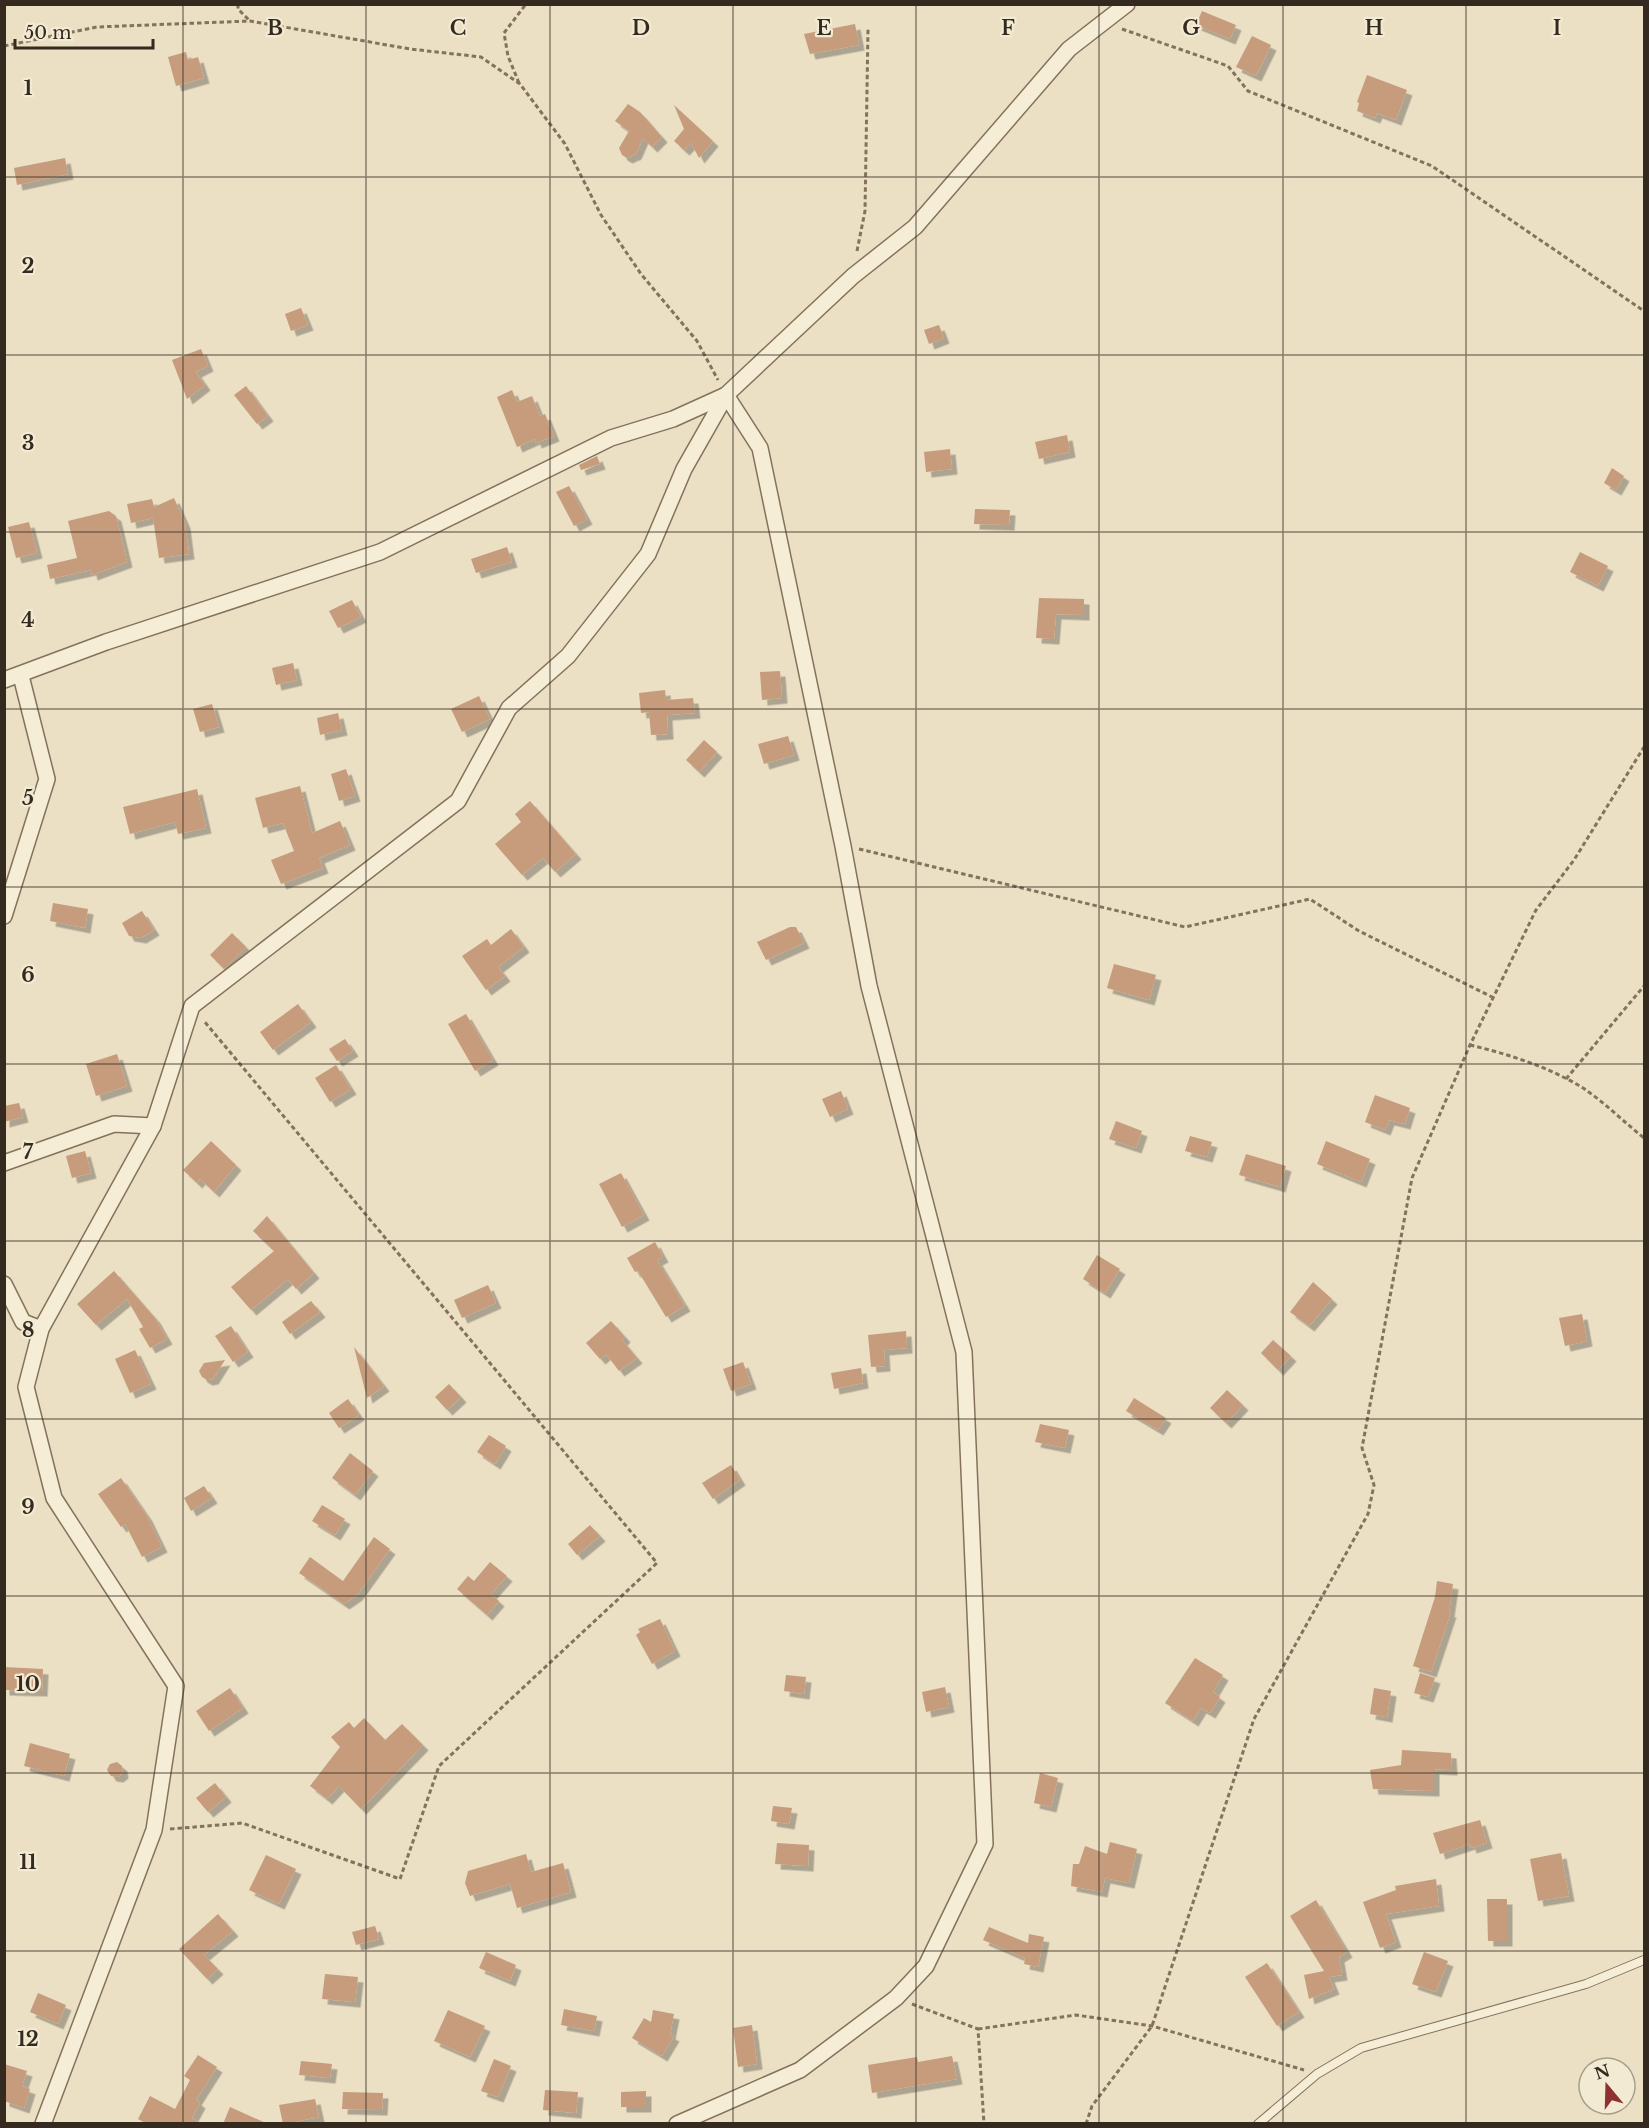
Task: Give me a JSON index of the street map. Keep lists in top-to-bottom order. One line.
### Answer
{"scale_bar":"50 m","north":"top","grid":{"columns":["B","C","D","E","F","G","H","I"],"rows":["1","2","3","4","5","6","7","8","9","10","11","12"]}}
